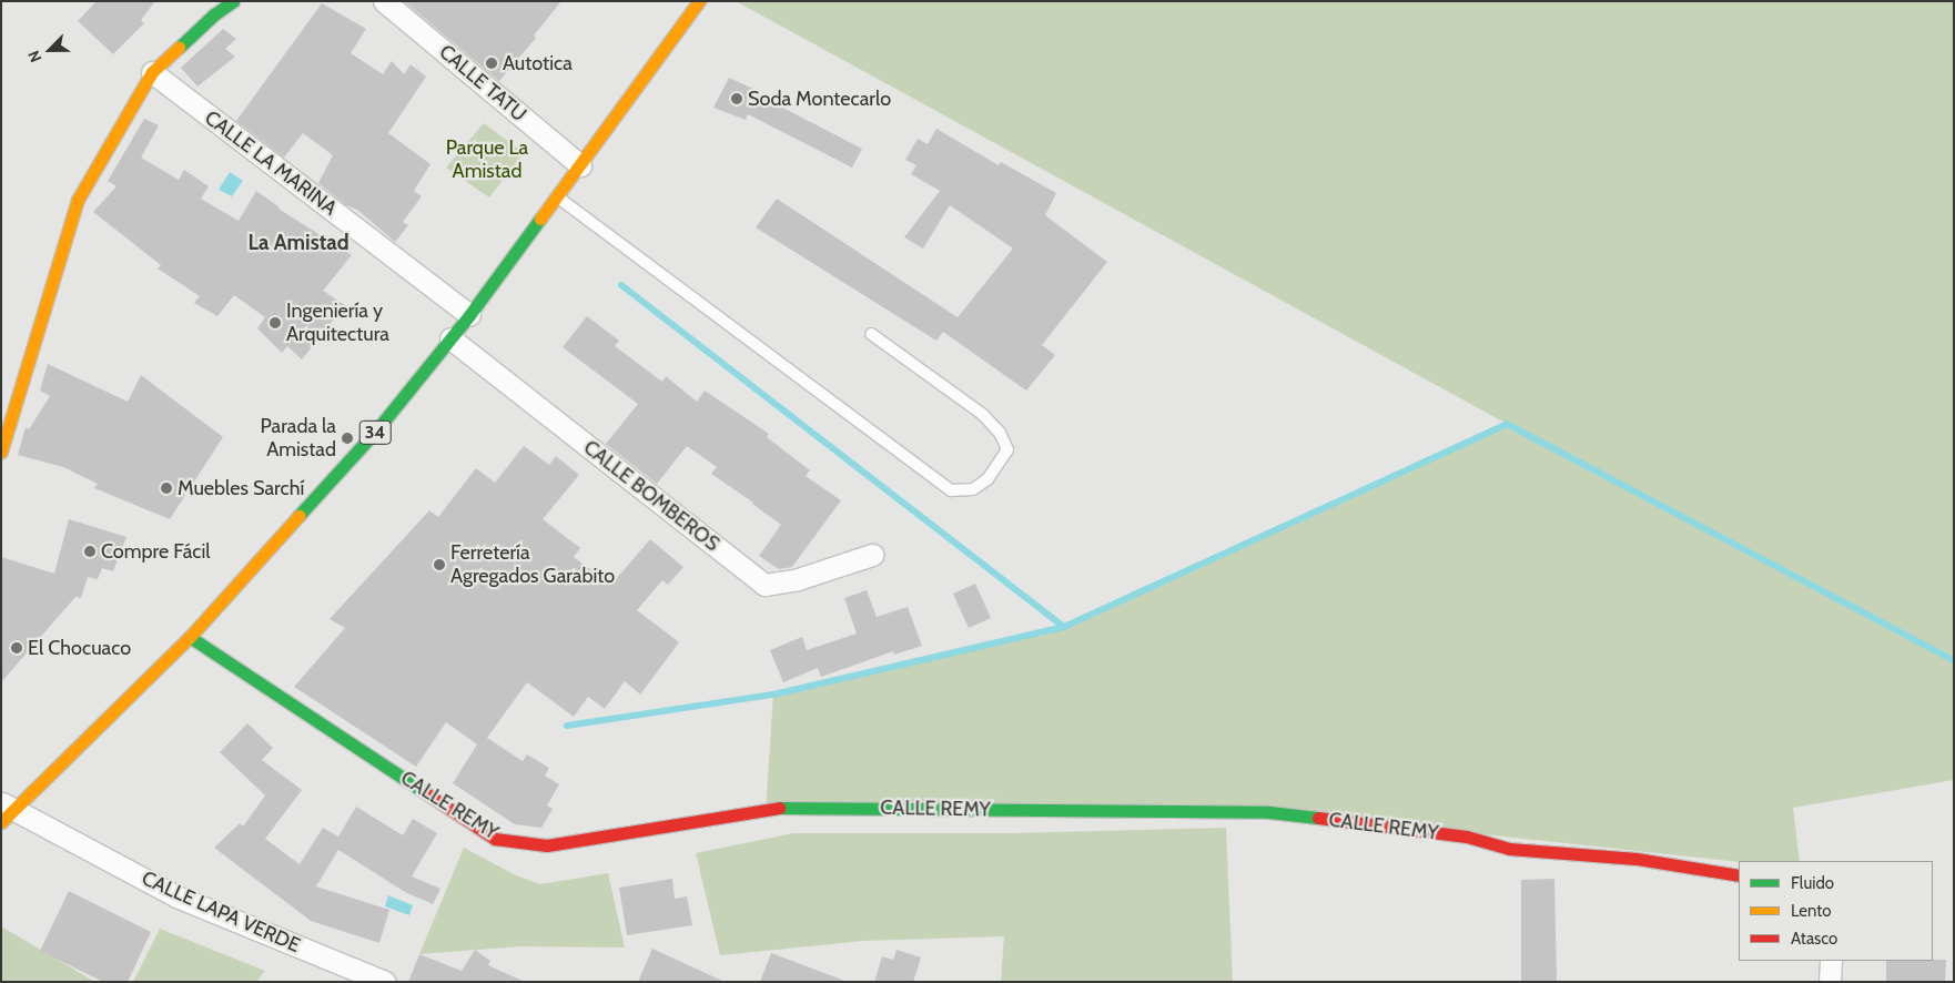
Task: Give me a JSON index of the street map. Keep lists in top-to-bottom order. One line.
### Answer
{"streets":{"main road":["34","CALLE REMY"],"street":["CALLE TATU","CALLE LA MARINA","CALLE BOMBEROS","CALLE LAPA VERDE"]},"crossings":[["CALLE TATU","34"],["CALLE LA MARINA","34"],["34","CALLE BOMBEROS"],["34","CALLE REMY"],["34","CALLE LAPA VERDE"]],"districts":["La Amistad"],"parks":["Parque La Amistad"],"places":["Autotica","Soda Montecarlo","Ingeniería y Arquitectura","Parada la Amistad","Muebles Sarchí","Compre Fácil","Ferretería Agregados Garabito","El Chocuaco"],"legend":["Fluido","Lento","Atasco"],"north":"bottom left"}
